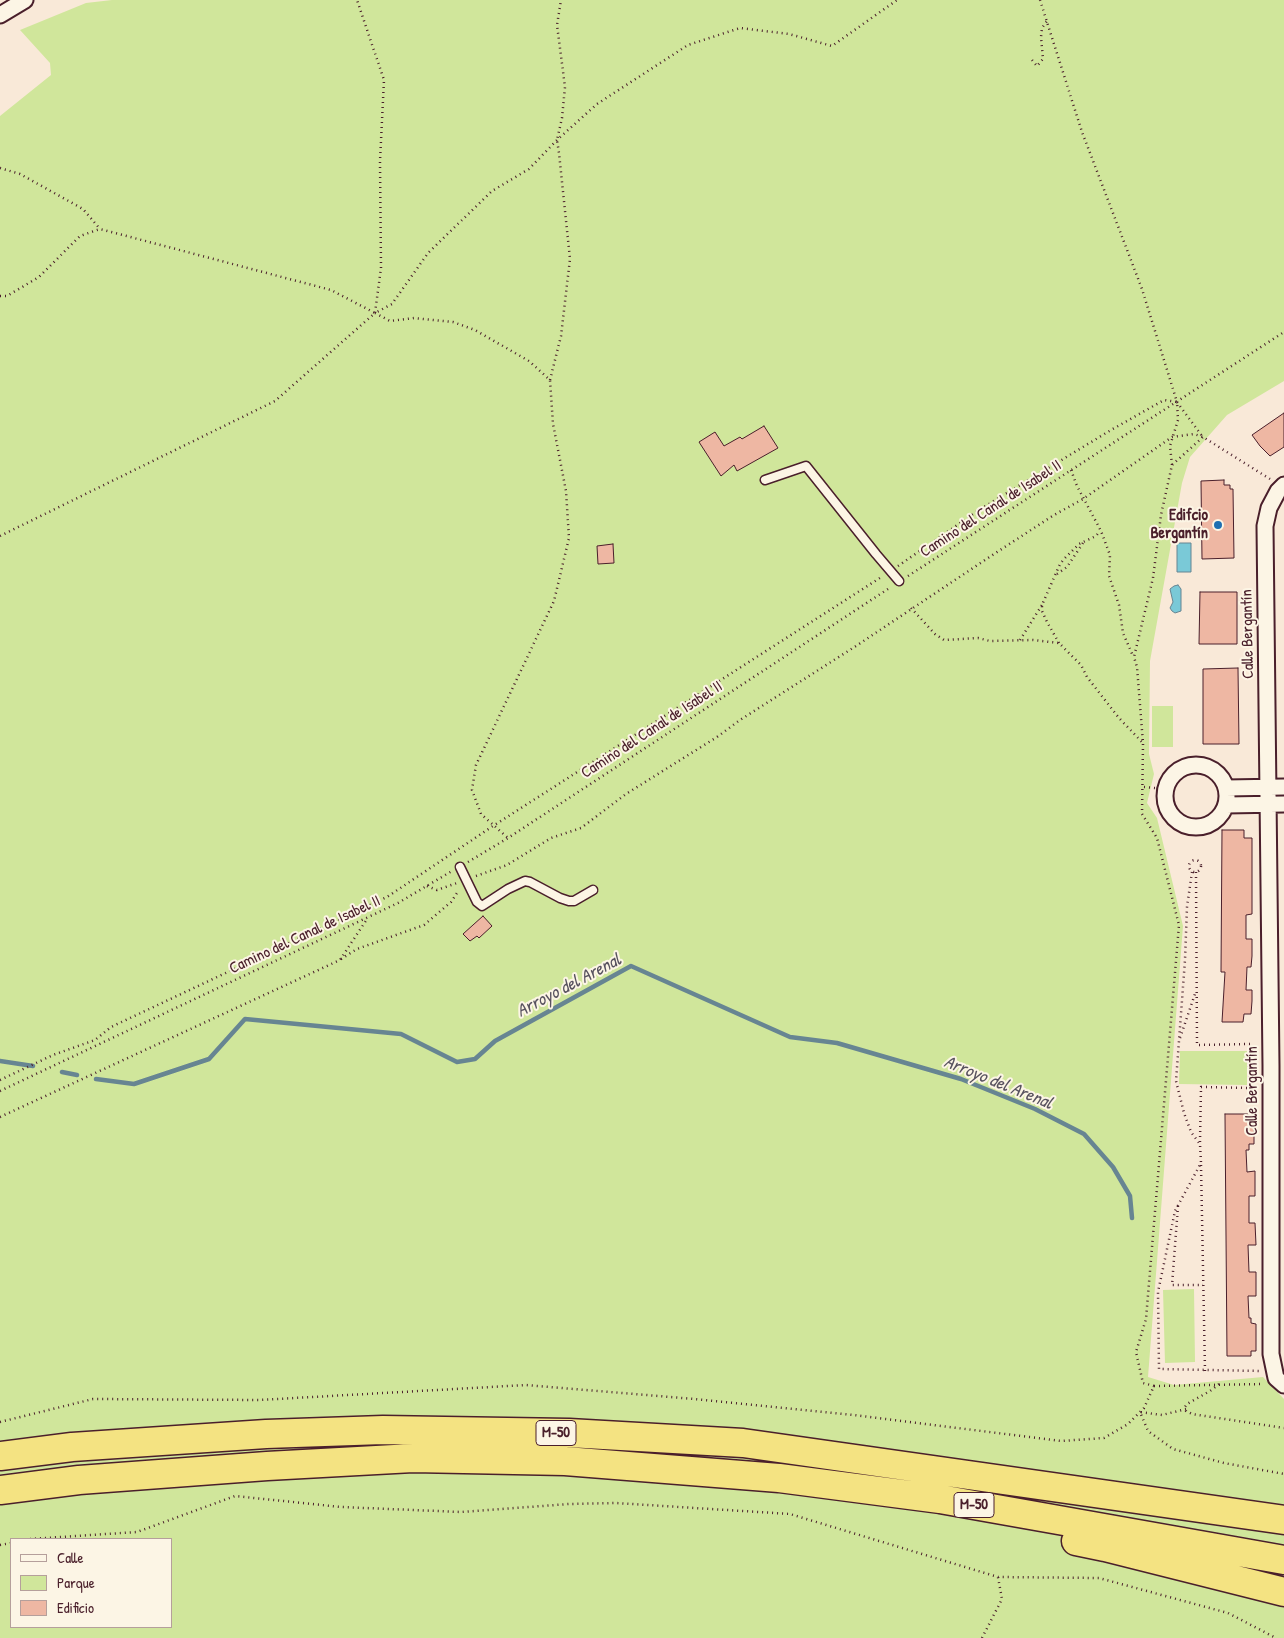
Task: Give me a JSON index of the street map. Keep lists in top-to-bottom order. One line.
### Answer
{"streets":{"highway":["M-50"],"street":["Calle Bergantín"],"path":["Camino del Canal de Isabel II"]},"water":["Arroyo del Arenal"],"places":["Edifcio Bergantín"],"legend":["Calle","Parque","Edificio"]}
